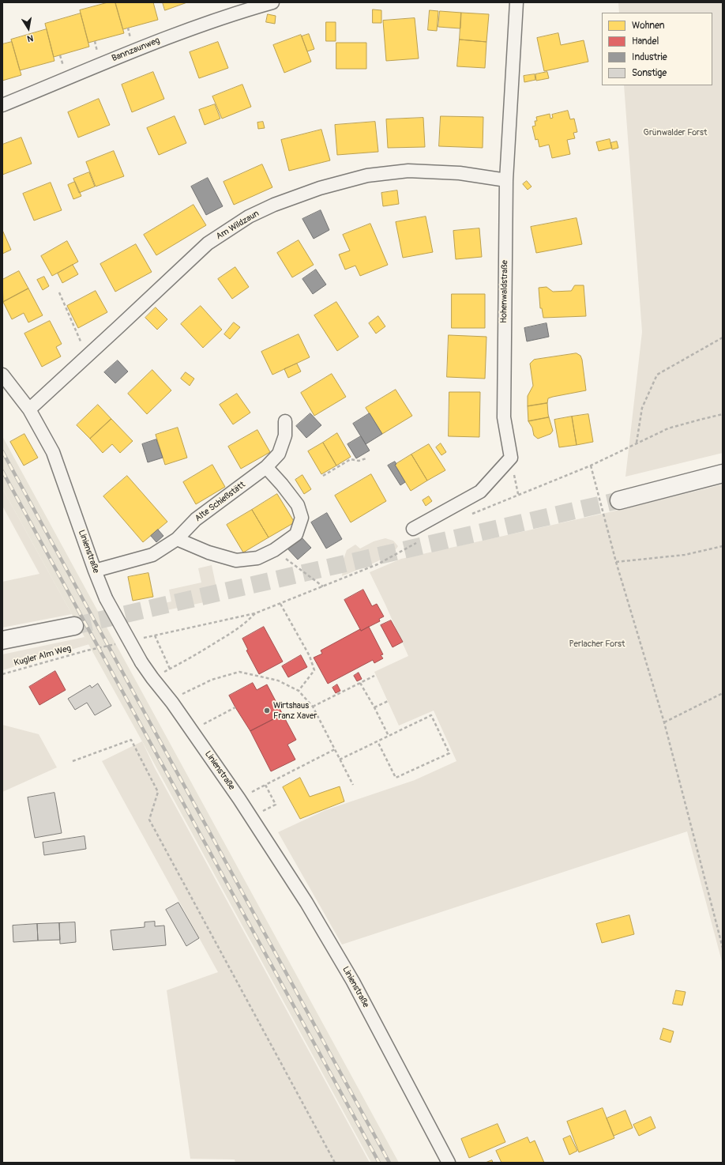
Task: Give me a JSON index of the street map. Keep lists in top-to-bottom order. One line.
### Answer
{"streets":{"street":["Bannzaunweg","Am Wildzaun","Hohenwaldstraße","Alte Schießstätt","Linienstraße"],"path":["Kugler Alm Weg"]},"crossings":[["Am Wildzaun","Hohenwaldstraße"],["Am Wildzaun","Linienstraße"],["Alte Schießstätt","Linienstraße"]],"parks":["Grünwalder Forst","Perlacher Forst"],"places":["Wirtshaus Franz Xaver"],"legend":["Wohnen","Handel","Industrie","Sonstige"],"north":"bottom"}
